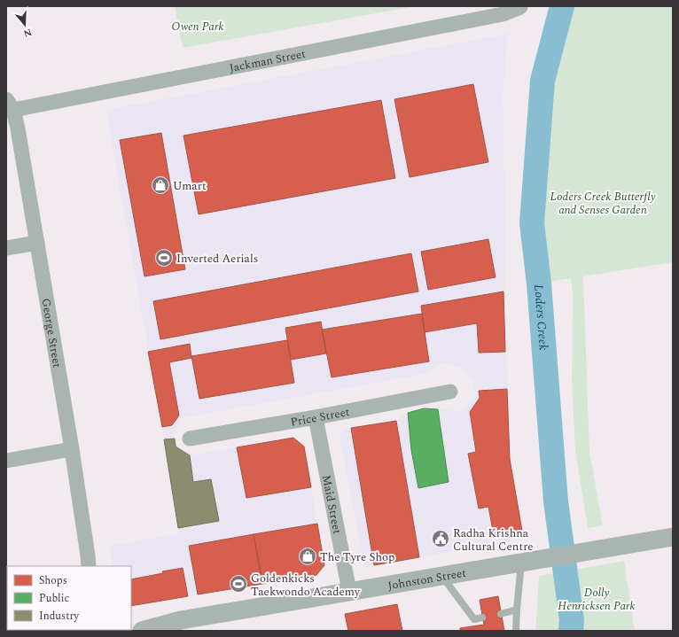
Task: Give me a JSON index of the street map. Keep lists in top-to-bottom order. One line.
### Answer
{"streets":{"street":["Jackman Street","George Street","Price Street","Maid Street","Johnston Street"]},"crossings":[["Jackman Street","George Street"],["Price Street","Maid Street"],["Maid Street","Johnston Street"]],"water":["Loders Creek"],"parks":["Owen Park","Loders Creek Butterfly and Senses Garden","Dolly Henricksen Park"],"places":{"shop":["Umart","The Tyre Shop"],"sports":["Inverted Aerials","Goldenkicks Taekwondo Academy"],"public building":["Radha Krishna Cultural Centre"]},"legend":["Shops","Public","Industry"],"north":"bottom"}
